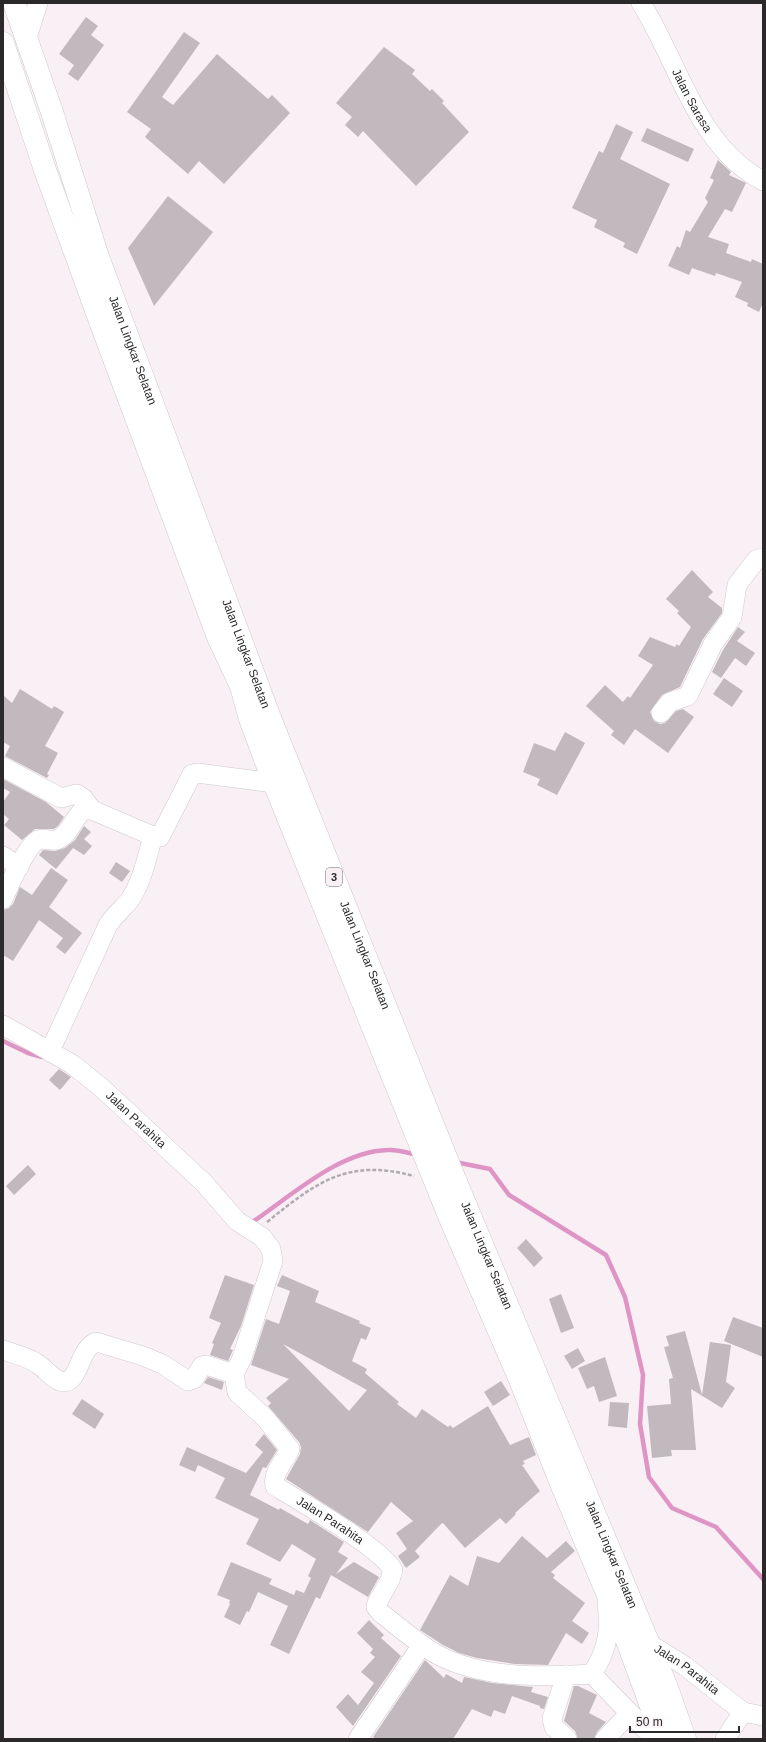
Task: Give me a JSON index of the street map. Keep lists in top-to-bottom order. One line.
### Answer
{"streets":{"main road":["Jalan Lingkar Selatan","3"],"street":["Jalan Sarasa","Jalan Parahita"]},"crossings":[["Jalan Lingkar Selatan","Jalan Parahita"]],"scale_bar":"50 m"}
